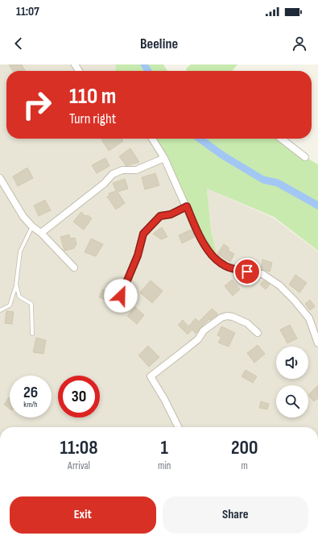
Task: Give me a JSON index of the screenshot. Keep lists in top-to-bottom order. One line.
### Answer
{"page":{"status":"11:07","header":"Beeline","turn":["110 m","Turn right"],"speed":"26 km/h","limit":"30","eta":["11:08","Arrival","1","min","200","m"],"buttons":["Exit","Share"]}}
